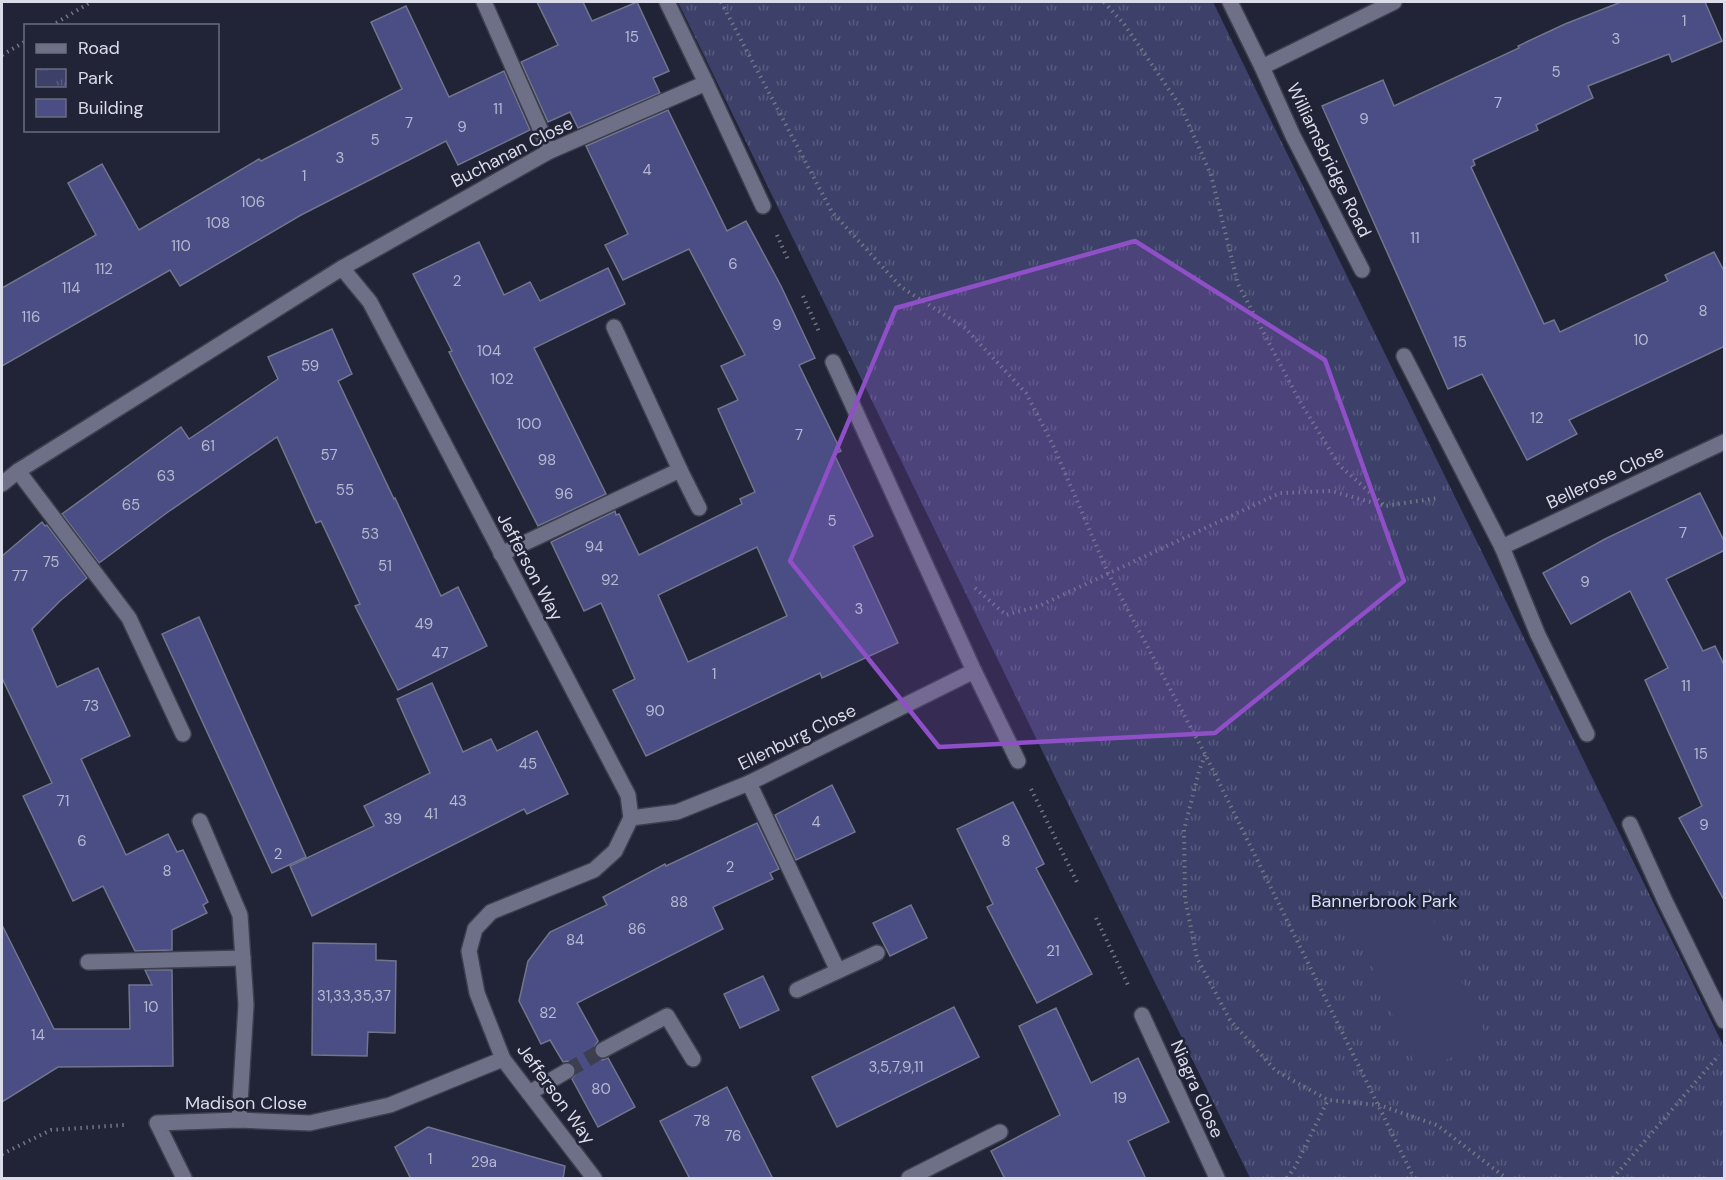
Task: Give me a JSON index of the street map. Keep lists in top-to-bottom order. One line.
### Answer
{"streets":{"street":["Buchanan Close","Williamsbridge Road","Bellerose Close","Jefferson Way","Ellenburg Close","Niagra Close","Madison Close"]},"crossings":[["Buchanan Close","Jefferson Way"],["Jefferson Way","Ellenburg Close"],["Jefferson Way","Madison Close"]],"parks":["Bannerbrook Park"],"house_numbers":["1","15","3","5","7","11","9","7","9","5","3","4","1","106","108","11","110","6","112","2","114","8","116","9","10","15","104","59","102","12","100","7","61","57","98","63","55","96","65","5","7","53","94","75","51","77","92","9","3","49","47","1","11","73","90","15","45","71","43","41","39","4","9","6","8","2","2","8","88","86","84","21","31,33,35,37","10","82","14","3,5,7,9,11","80","19","78","76","1","29a"],"legend":["Road","Park","Building"]}
